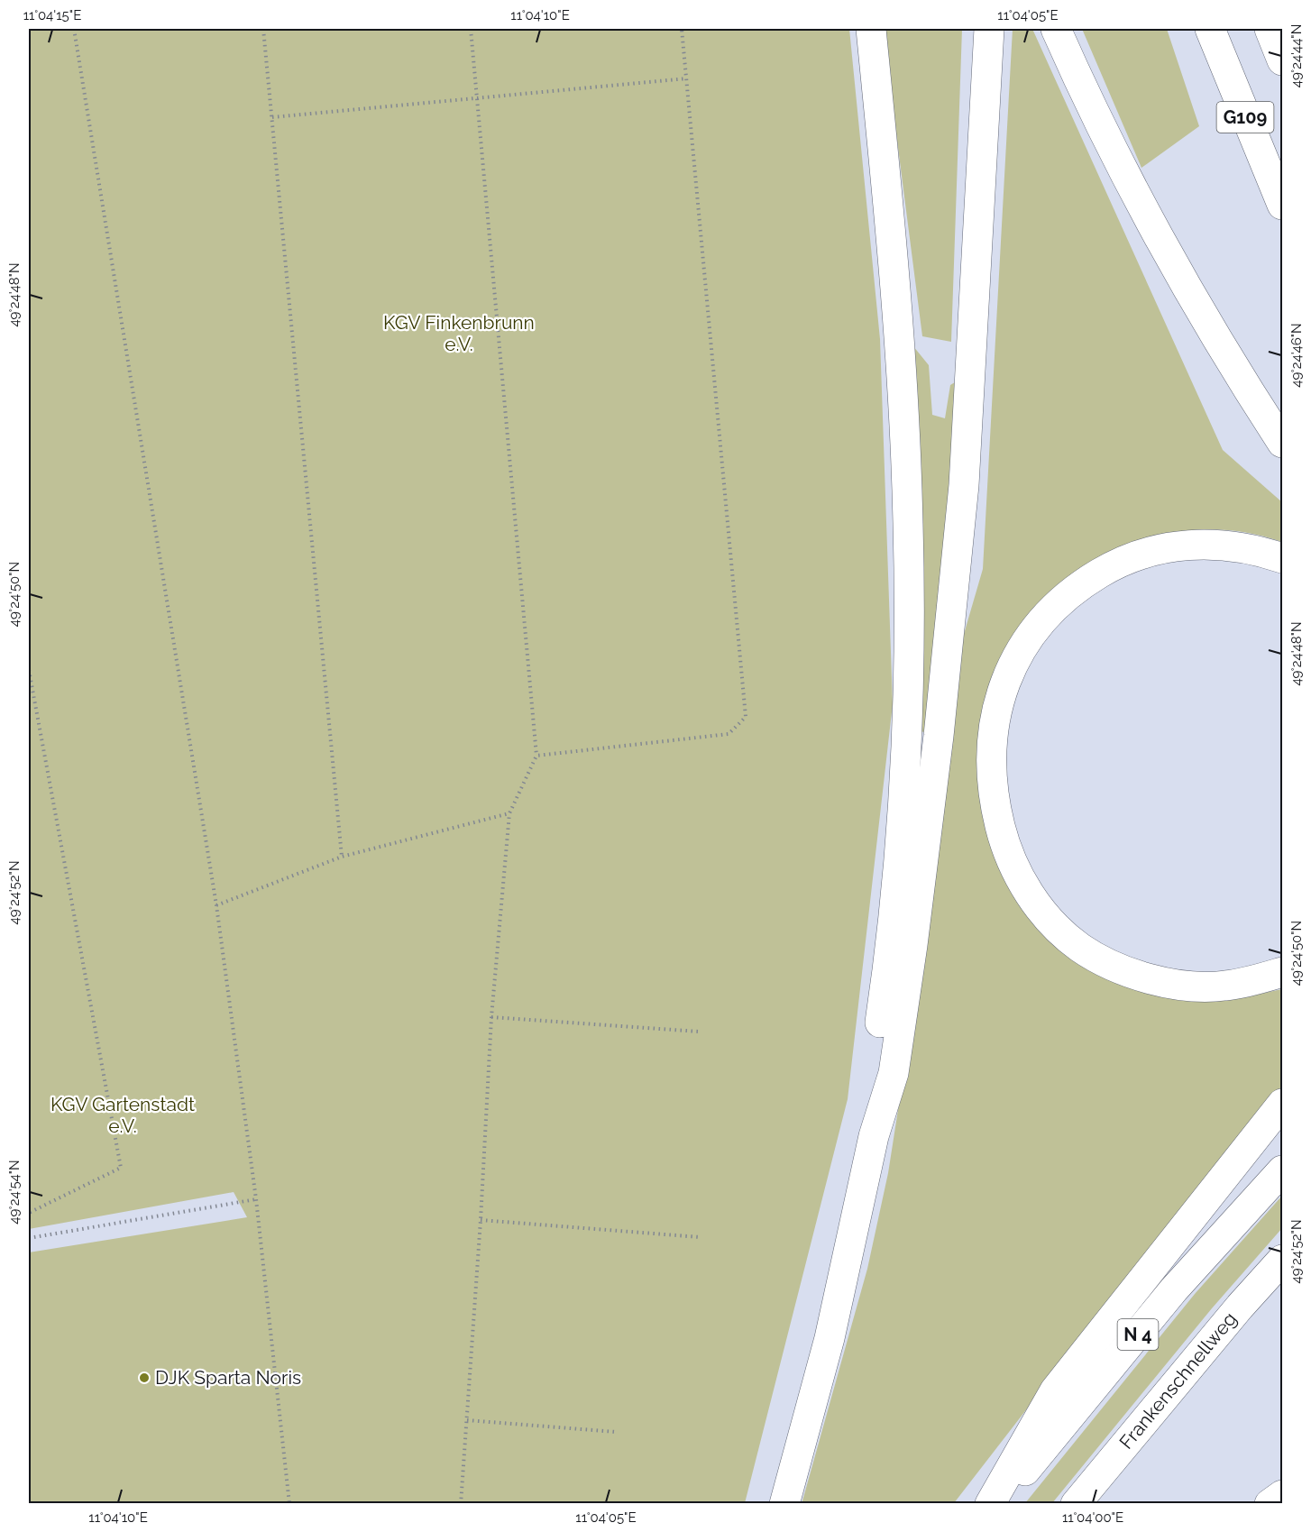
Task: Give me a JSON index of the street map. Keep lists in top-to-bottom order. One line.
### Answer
{"streets":{"highway":["G109","N 4","Frankenschnellweg"]},"parks":["KGV Finkenbrunn e.V.","KGV Gartenstadt e.V."],"places":["DJK Sparta Noris"],"coordinates":["11°04'15\"E","11°04'10\"E","11°04'05\"E","49°24'44\"N","49°24'48\"N","49°24'46\"N","49°24'50\"N","49°24'52\"N","49°24'54\"N","11°04'00\"E"]}
